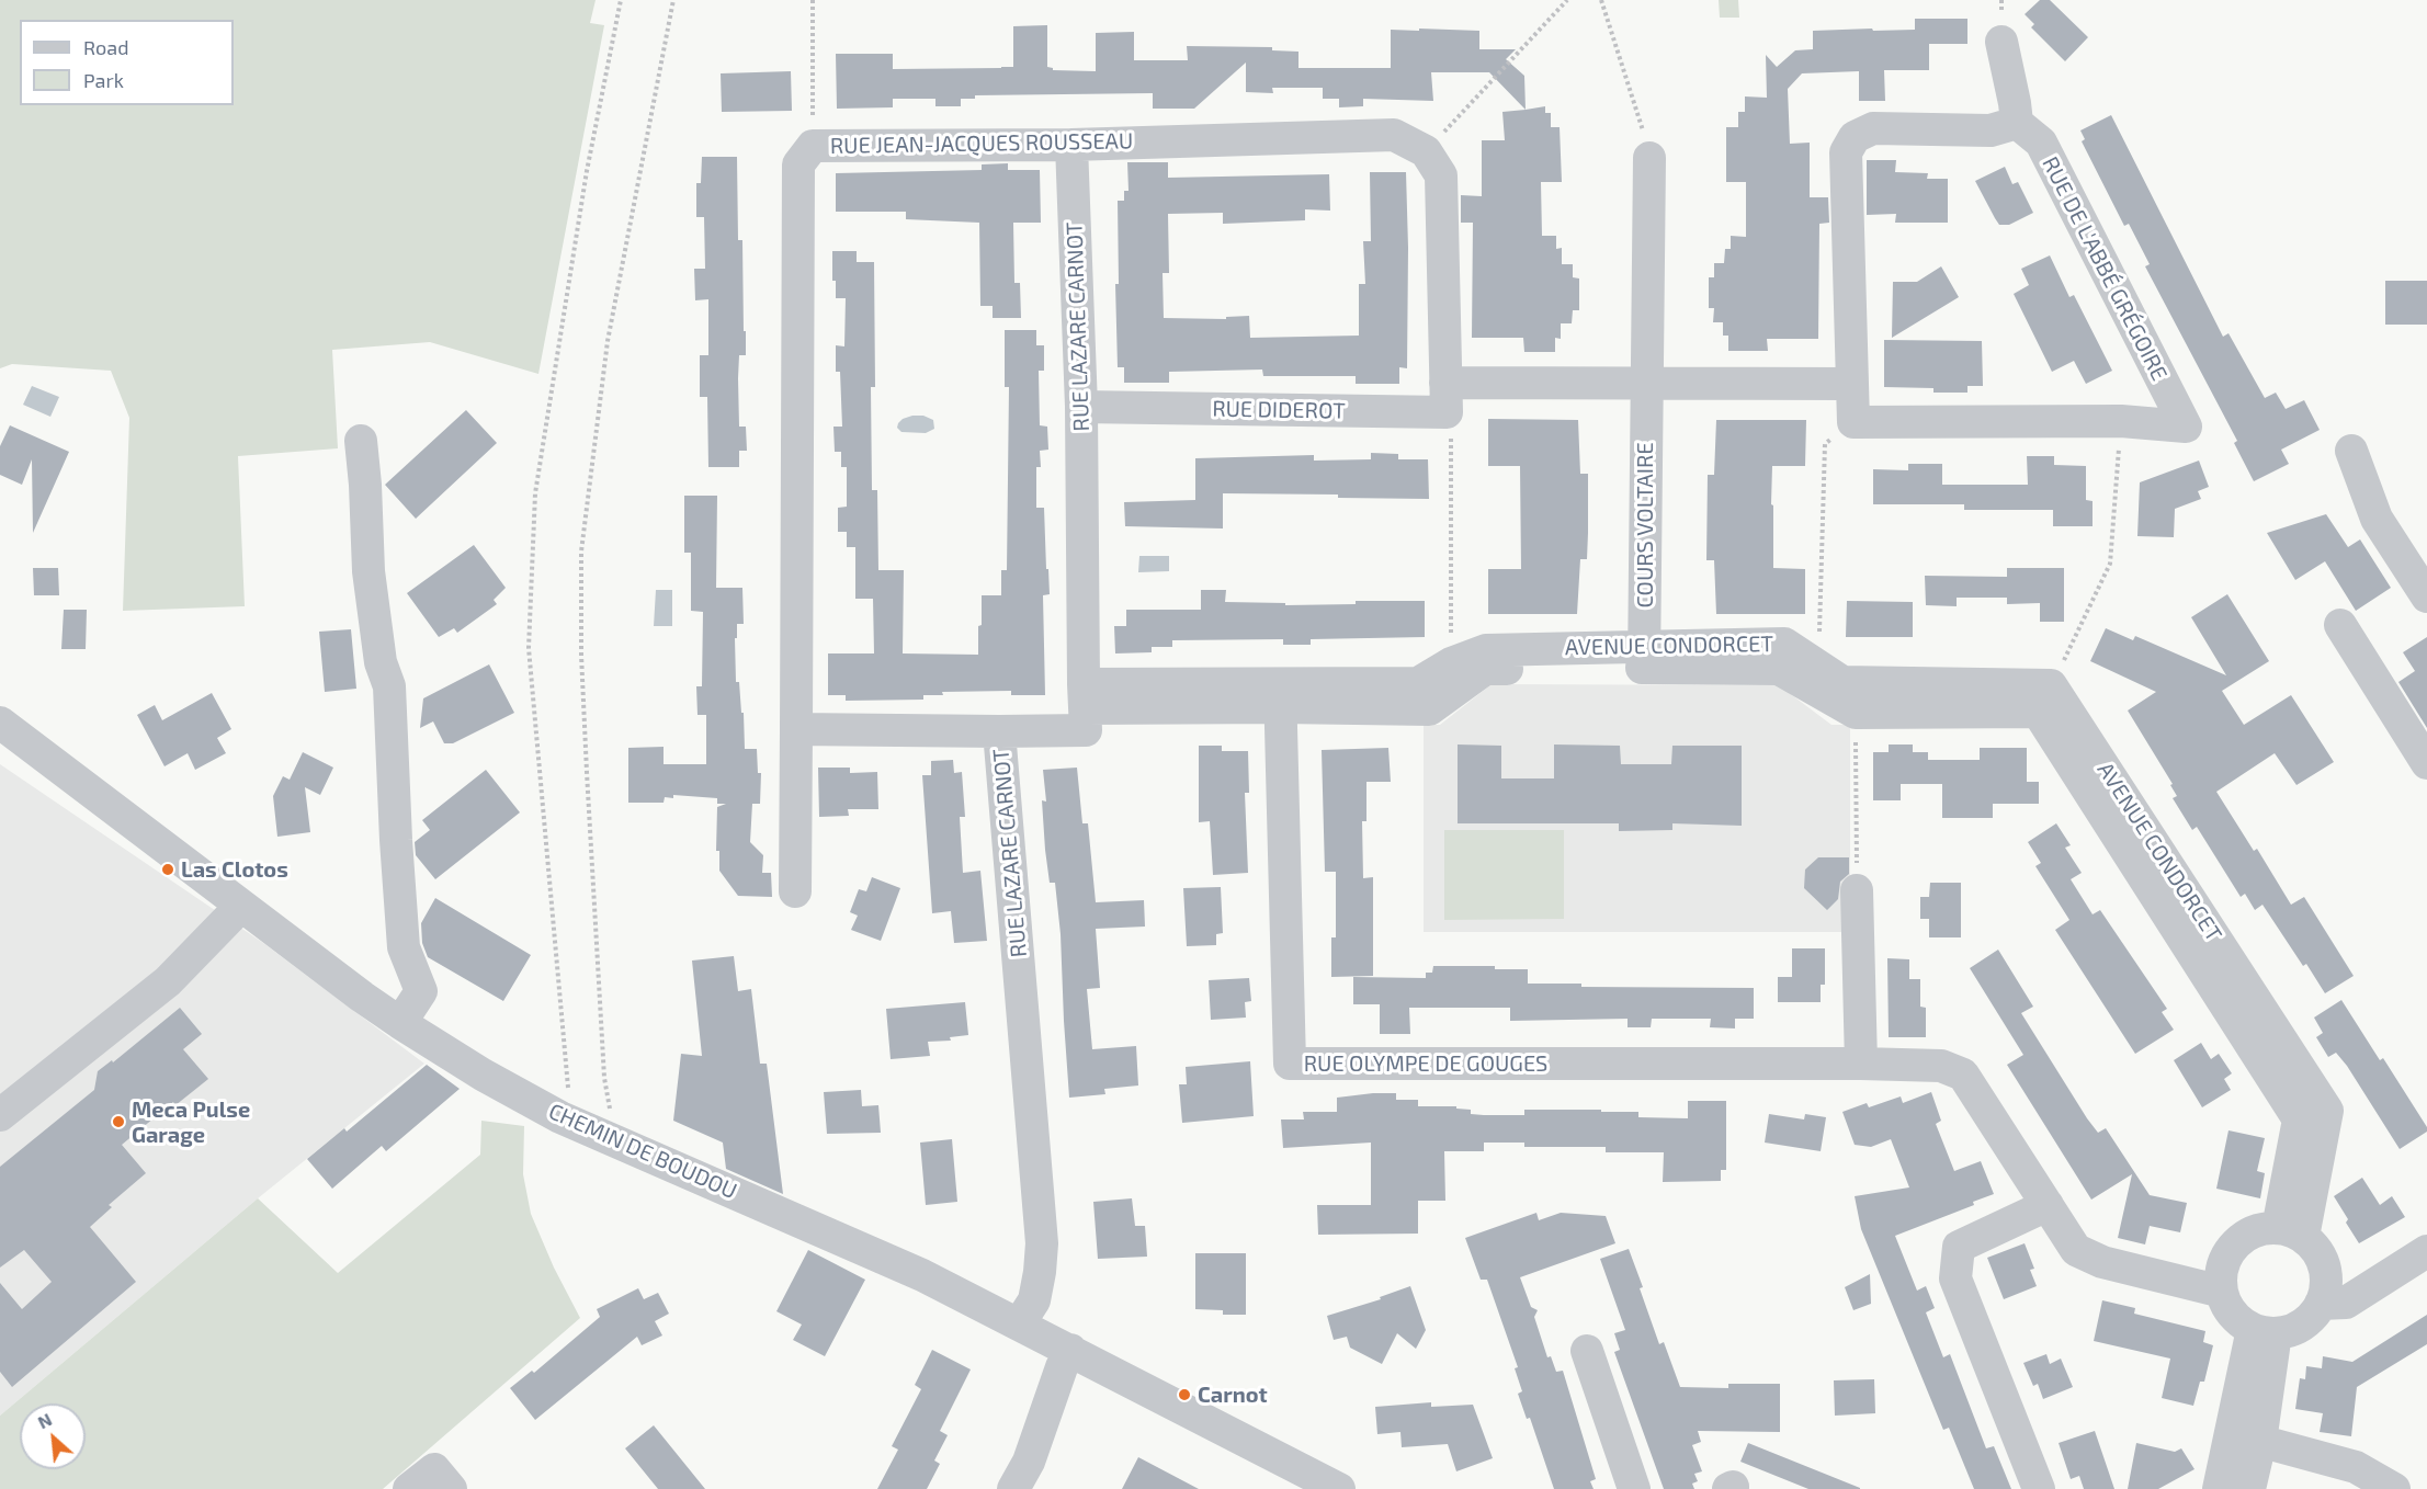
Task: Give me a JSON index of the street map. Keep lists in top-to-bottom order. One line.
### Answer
{"streets":{"street":["RUE JEAN-JACQUES ROUSSEAU","RUE DE L'ABBÉ GRÉGOIRE","RUE LAZARE CARNOT","RUE DIDEROT","COURS VOLTAIRE","AVENUE CONDORCET","RUE OLYMPE DE GOUGES","CHEMIN DE BOUDOU"]},"crossings":[["RUE JEAN-JACQUES ROUSSEAU","RUE LAZARE CARNOT"],["RUE LAZARE CARNOT","RUE DIDEROT"],["RUE LAZARE CARNOT","AVENUE CONDORCET"],["RUE LAZARE CARNOT","CHEMIN DE BOUDOU"],["COURS VOLTAIRE","AVENUE CONDORCET"],["AVENUE CONDORCET","RUE OLYMPE DE GOUGES"]],"places":["Las Clotos","Meca Pulse Garage","Carnot"],"legend":["Road","Park"],"north":"top left"}
